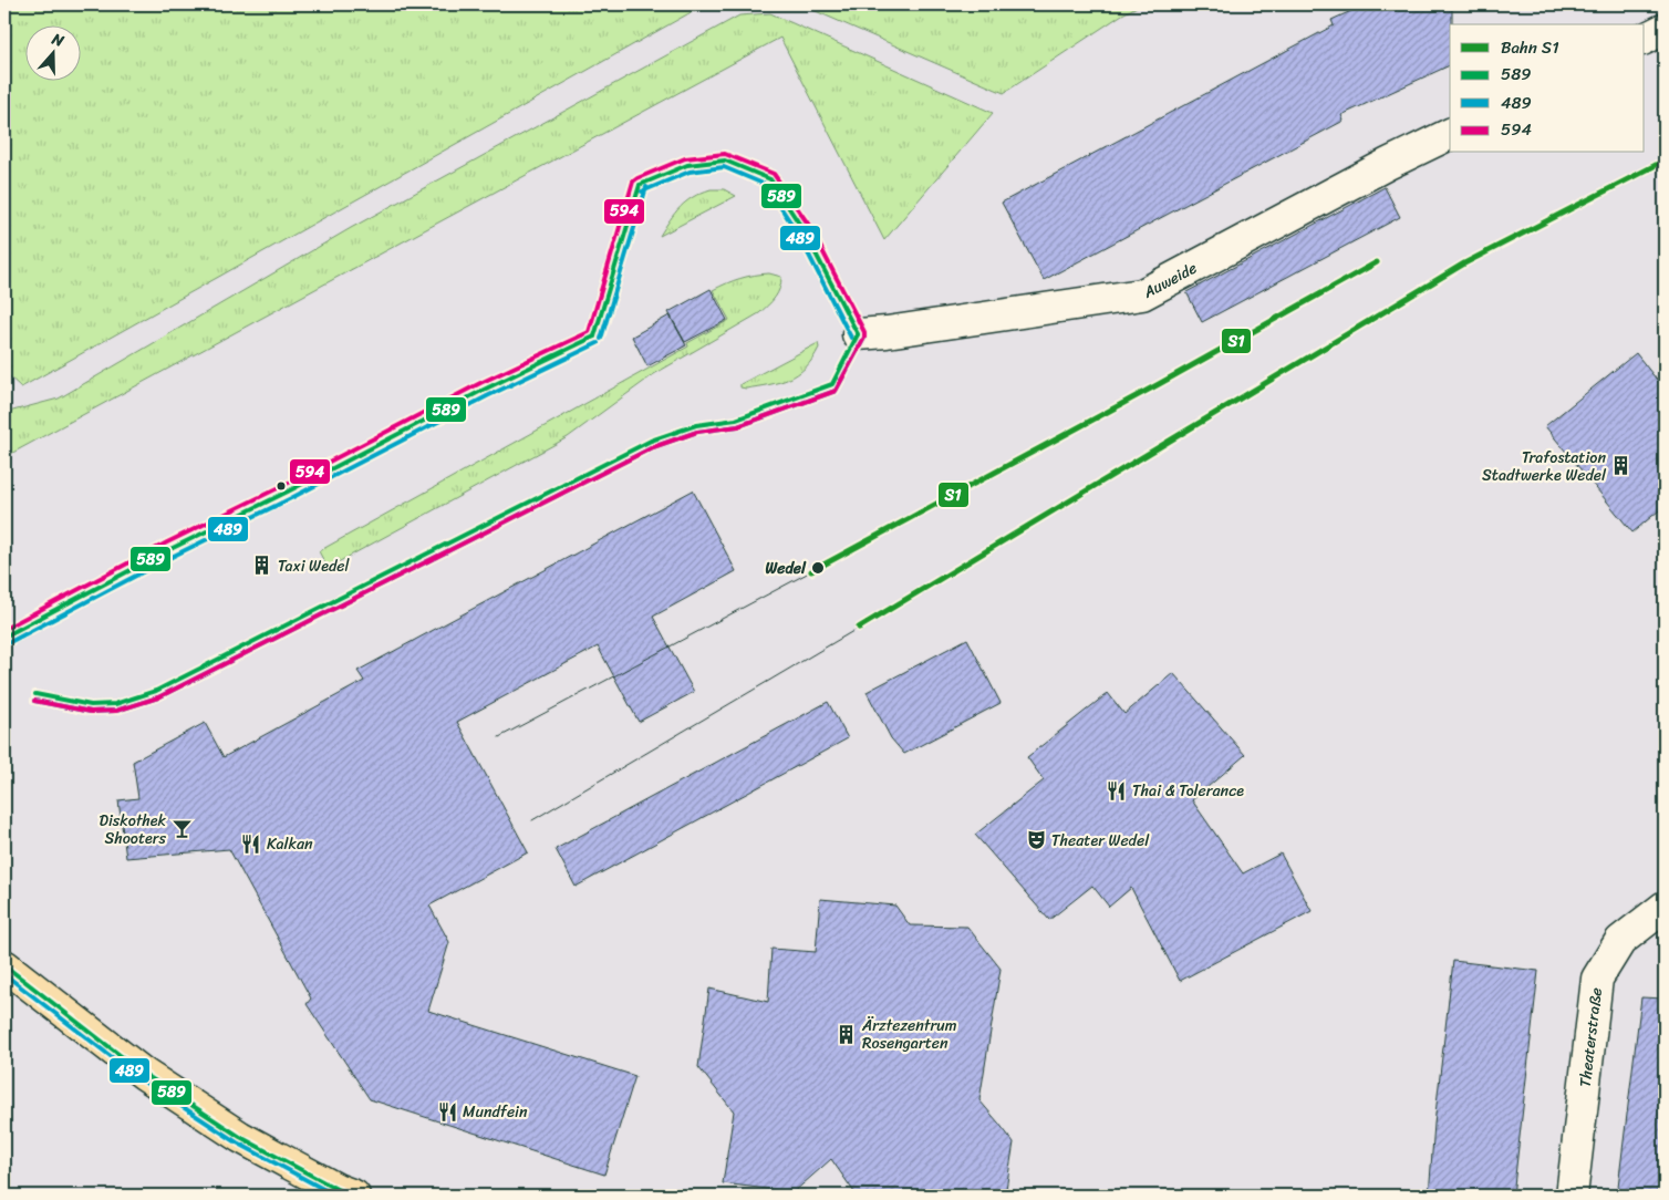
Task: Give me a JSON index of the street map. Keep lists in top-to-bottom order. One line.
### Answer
{"streets":{"street":["Auweide","Theaterstraße"]},"places":{"building":["Trafostation Stadtwerke Wedel","Taxi Wedel","Ärztezentrum Rosengarten"],"other":["Wedel"],"restaurant":["Thai & Tolerance","Kalkan","Mundfein"],"bar":["Diskothek Shooters"],"theatre":["Theater Wedel"]},"lines":["transit line 594","rail line S1","transit line 589","transit line 489"],"legend":["Bahn S1","589","489","594"],"north":"top"}
